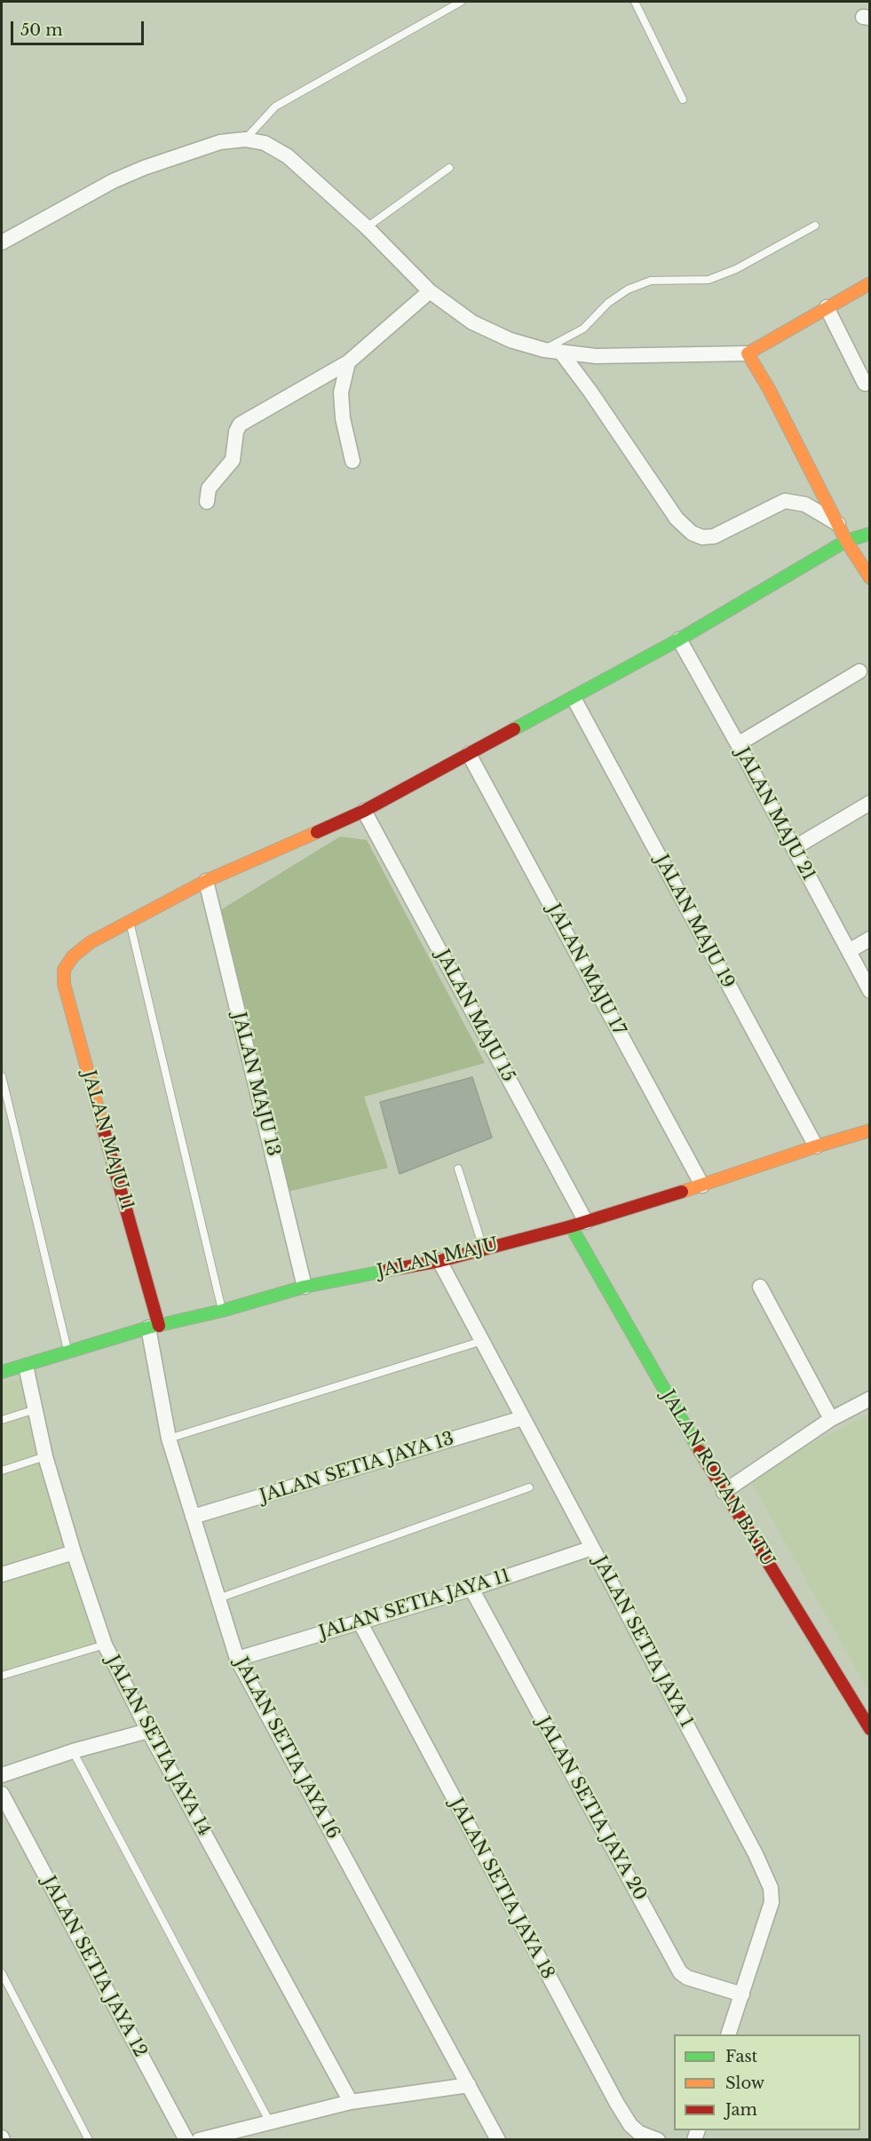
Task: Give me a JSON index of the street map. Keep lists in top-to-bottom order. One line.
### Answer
{"streets":{"street":["JALAN MAJU 21","JALAN MAJU 19","JALAN MAJU 17","JALAN MAJU 15","JALAN MAJU 13","JALAN MAJU 11","JALAN MAJU","JALAN SETIA JAYA 13","JALAN ROTAN BATU","JALAN SETIA JAYA 11","JALAN SETIA JAYA 1","JALAN SETIA JAYA 14","JALAN SETIA JAYA 16","JALAN SETIA JAYA 20","JALAN SETIA JAYA 18","JALAN SETIA JAYA 12"]},"crossings":[["JALAN MAJU 19","JALAN MAJU"],["JALAN MAJU 17","JALAN MAJU"],["JALAN MAJU 15","JALAN MAJU"],["JALAN MAJU 15","JALAN ROTAN BATU"],["JALAN MAJU 13","JALAN MAJU"],["JALAN MAJU 11","JALAN MAJU"],["JALAN MAJU 11","JALAN SETIA JAYA 16"],["JALAN MAJU","JALAN ROTAN BATU"],["JALAN MAJU","JALAN SETIA JAYA 1"],["JALAN MAJU","JALAN SETIA JAYA 14"],["JALAN MAJU","JALAN SETIA JAYA 16"],["JALAN SETIA JAYA 13","JALAN SETIA JAYA 1"],["JALAN SETIA JAYA 13","JALAN SETIA JAYA 16"],["JALAN SETIA JAYA 11","JALAN SETIA JAYA 1"],["JALAN SETIA JAYA 11","JALAN SETIA JAYA 16"],["JALAN SETIA JAYA 11","JALAN SETIA JAYA 20"],["JALAN SETIA JAYA 11","JALAN SETIA JAYA 18"],["JALAN SETIA JAYA 1","JALAN SETIA JAYA 20"]],"legend":["Fast","Slow","Jam"],"scale_bar":"50 m"}
